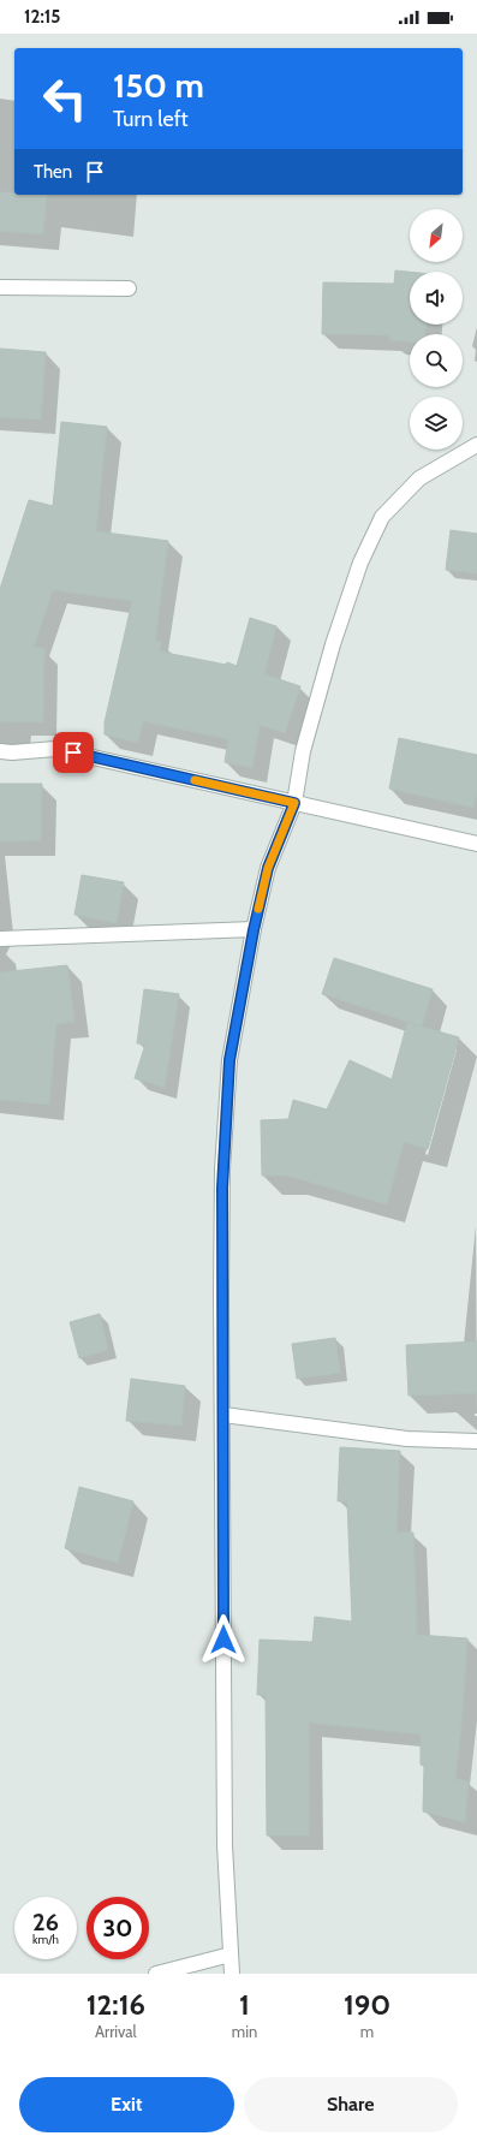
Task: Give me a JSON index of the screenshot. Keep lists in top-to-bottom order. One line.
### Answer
{"north":"bottom left","page":{"status":"12:15","turn":["150 m","Turn left"],"then":"Then","speed":"26 km/h","limit":"30","eta":["12:16","Arrival","1","min","190","m"],"buttons":["Exit","Share"]}}
